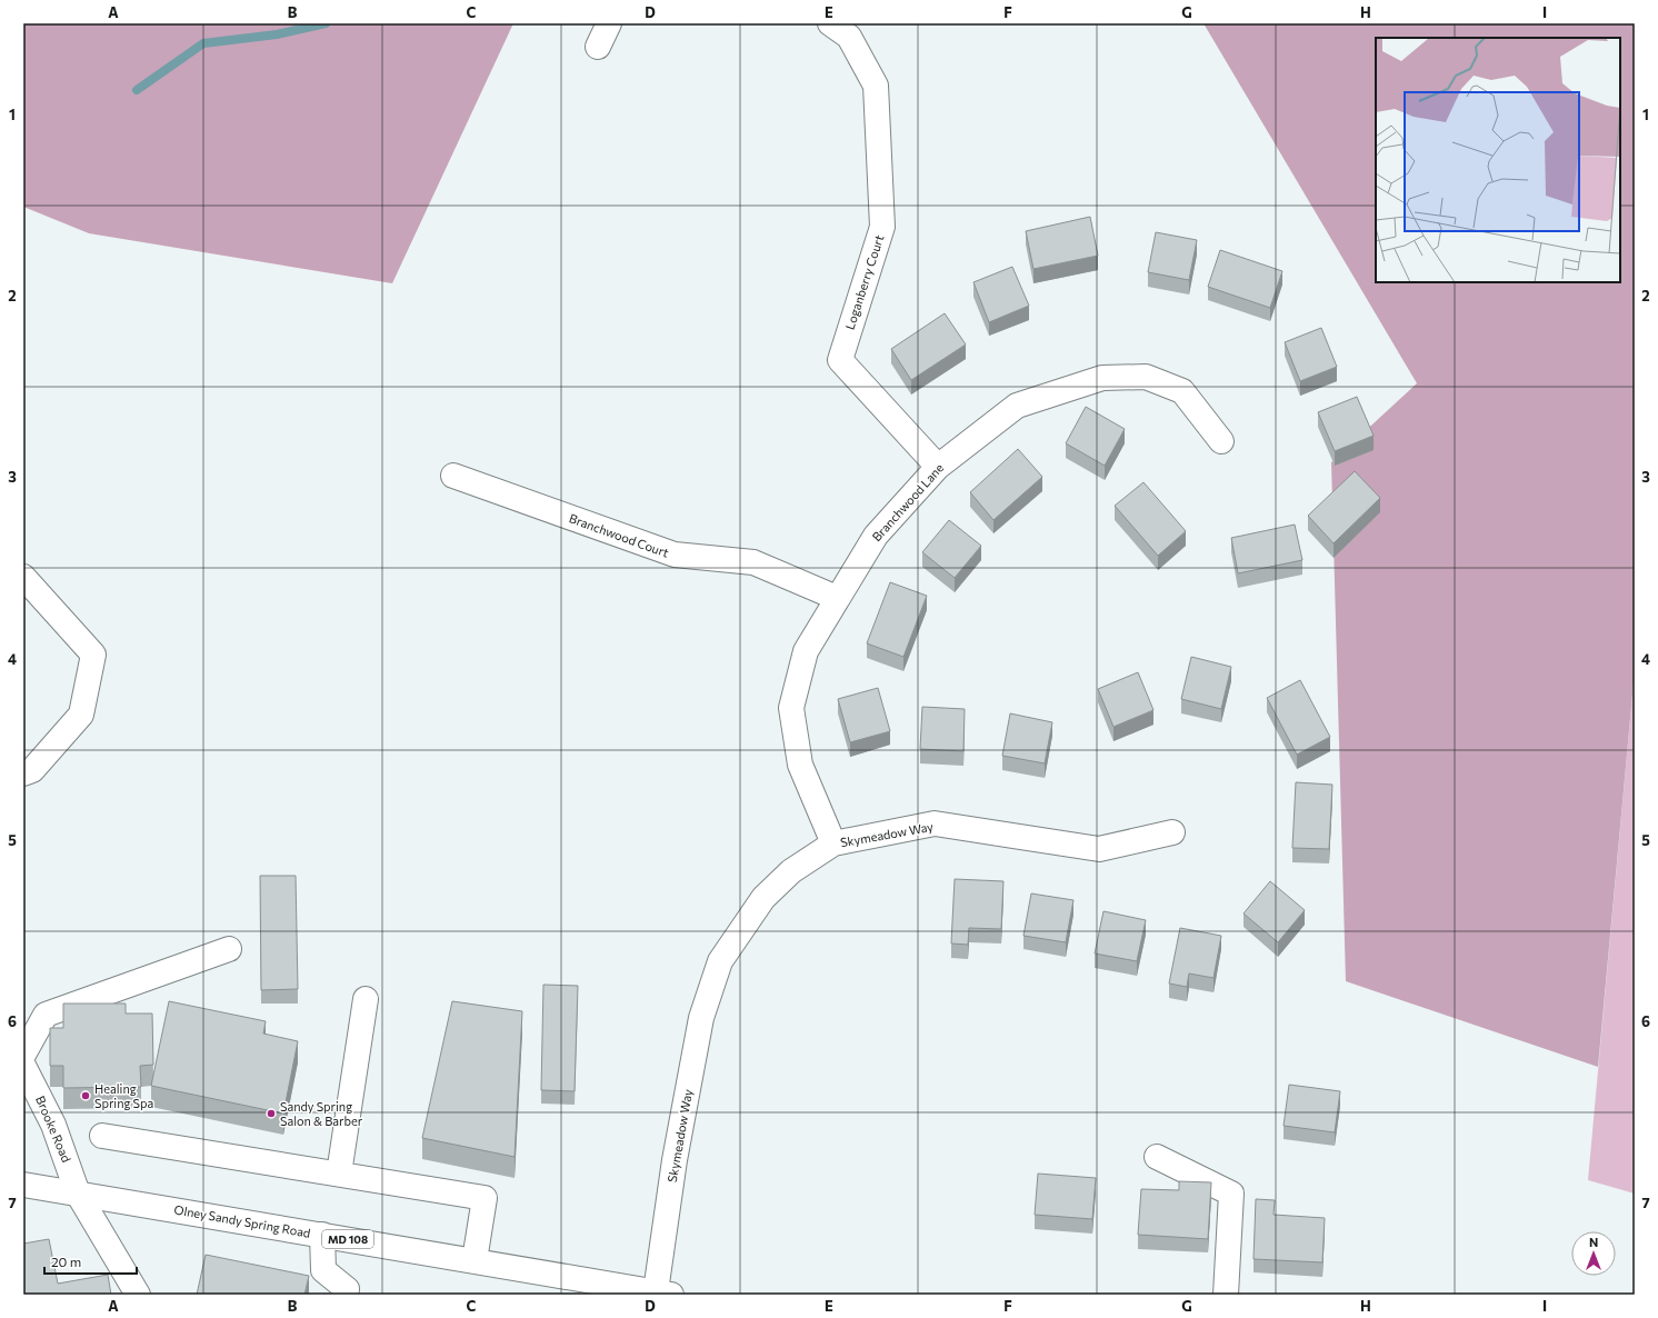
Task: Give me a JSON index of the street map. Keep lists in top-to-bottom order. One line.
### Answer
{"streets":{"street":["Loganberry Court","Branchwood Lane","Branchwood Court","Skymeadow Way","Brooke Road","Olney Sandy Spring Road","MD 108"]},"crossings":[["Loganberry Court","Branchwood Lane"],["Branchwood Lane","Branchwood Court"],["Branchwood Lane","Skymeadow Way"],["Skymeadow Way","Olney Sandy Spring Road"],["Brooke Road","Olney Sandy Spring Road"]],"places":["Healing Spring Spa","Sandy Spring Salon & Barber"],"scale_bar":"20 m","north":"top","grid":{"columns":["A","B","C","D","E","F","G","H","I"],"rows":["1","2","3","4","5","6","7"]}}
